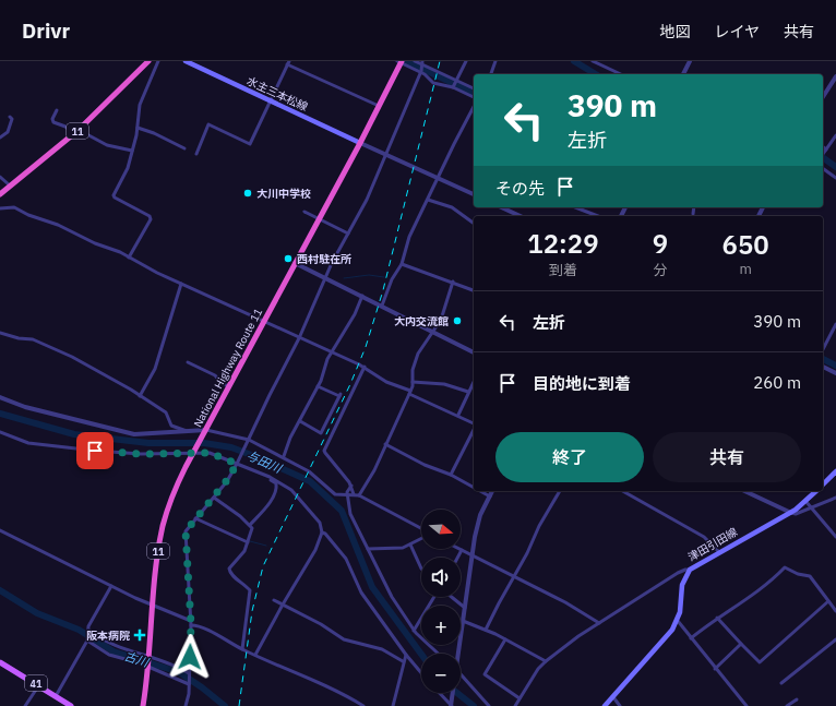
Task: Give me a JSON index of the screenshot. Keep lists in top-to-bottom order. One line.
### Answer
{"streets":{"highway":["11","National Highway Route 11"],"main road":["水主三本松線","津田引田線","41"]},"crossings":[["水主三本松線","National Highway Route 11"]],"water":["与田川","古川"],"places":{"other":["大川中学校","西村駐在所","大内交流館"],"health":["阪本病院"]},"north":"right","page":{"header":"Drivr","nav":["地図","レイヤ","共有"],"turn":["390 m","左折"],"then":"その先","eta":["12:29","到着","9","分","650","m"],"list":[{"name":"左折","value":"390 m"},{"name":"目的地に到着","value":"260 m"}],"buttons":["終了","共有"],"map_buttons":["+","−"]}}
